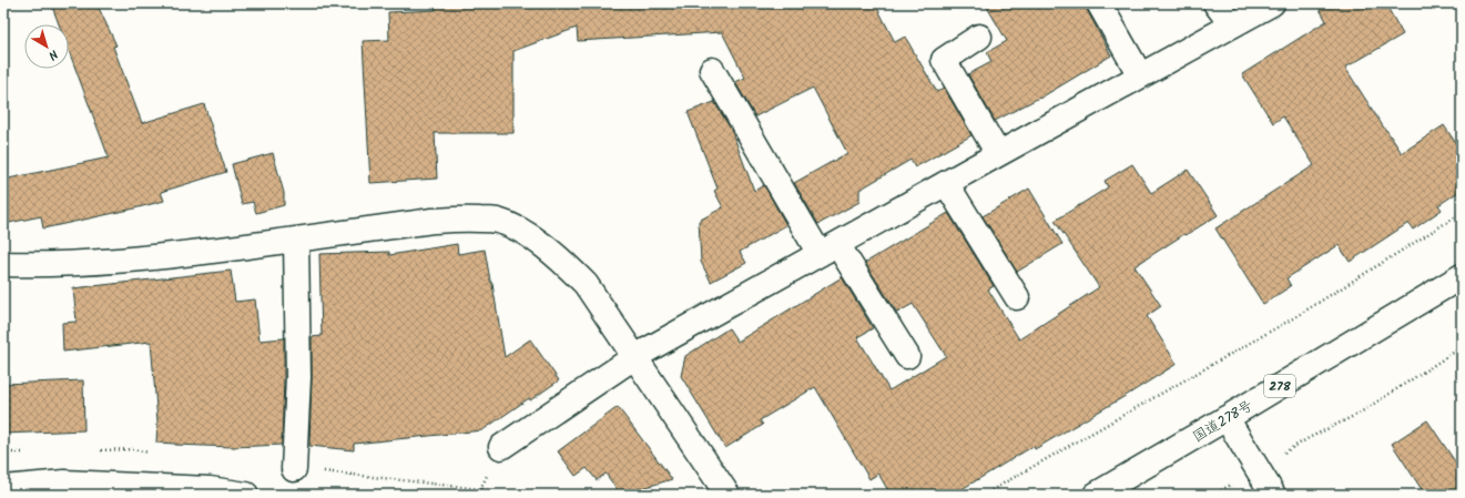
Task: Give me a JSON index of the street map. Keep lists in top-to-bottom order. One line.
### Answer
{"streets":{"main road":["278","国道278号"]},"north":"bottom right"}
